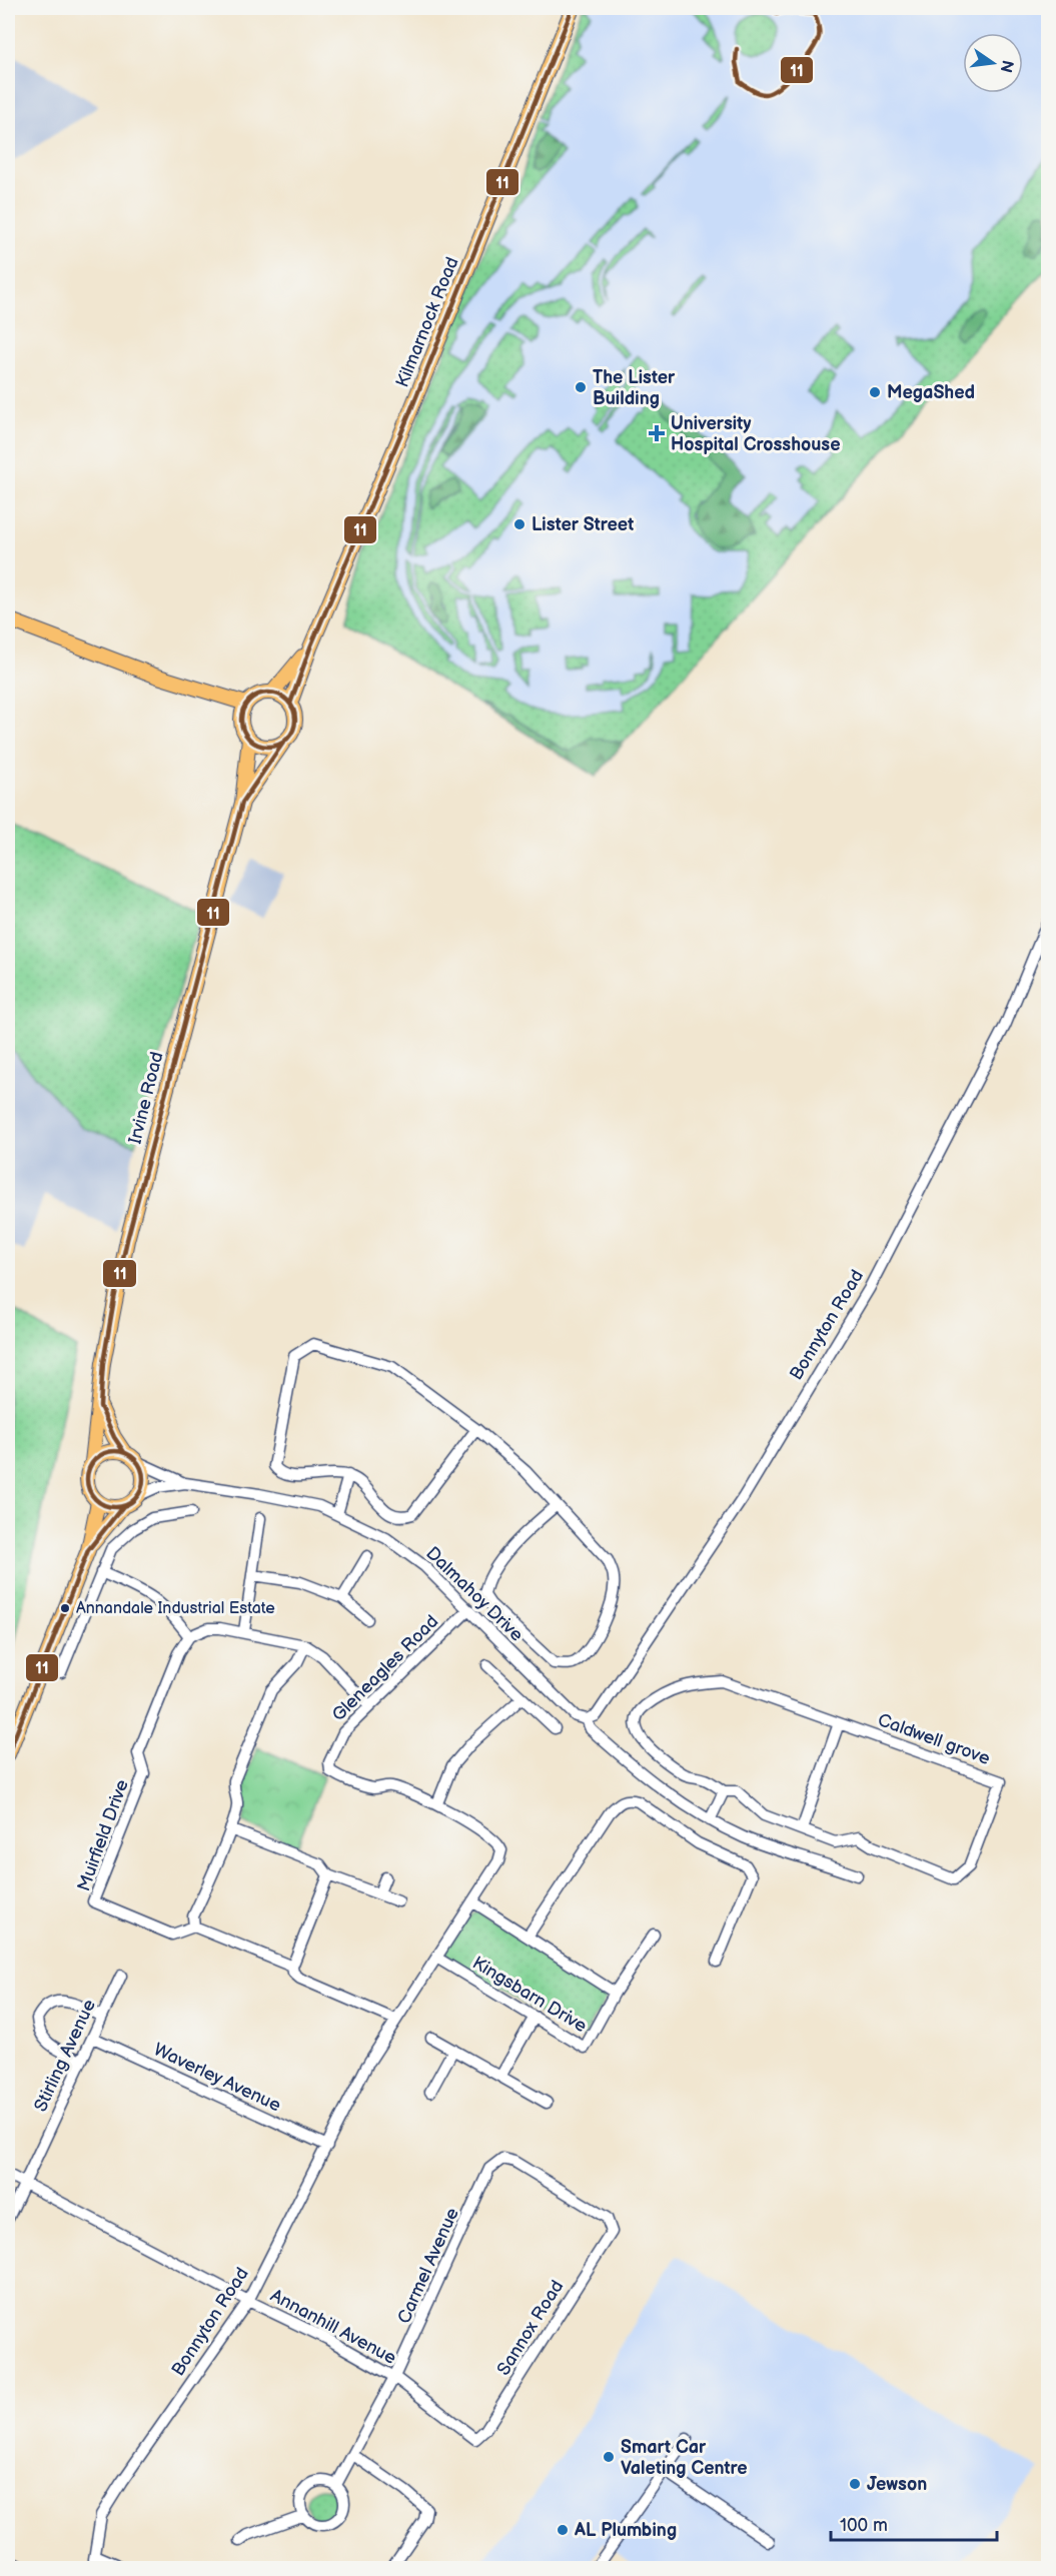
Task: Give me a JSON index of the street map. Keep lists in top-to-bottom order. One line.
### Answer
{"streets":{"main road":["Kilmarnock Road","Irvine Road"],"street":["Bonnyton Road","Dalmahoy Drive","Gleneagles Road","Caldwell grove","Muirfield Drive","Kingsbarn Drive","Stirling Avenue","Waverley Avenue","Carmel Avenue","Annanhill Avenue","Sannox Road"]},"crossings":[["Kilmarnock Road","Irvine Road"],["Bonnyton Road","Dalmahoy Drive"],["Bonnyton Road","Gleneagles Road"],["Bonnyton Road","Kingsbarn Drive"],["Bonnyton Road","Waverley Avenue"],["Bonnyton Road","Annanhill Avenue"],["Dalmahoy Drive","Gleneagles Road"],["Stirling Avenue","Waverley Avenue"],["Stirling Avenue","Annanhill Avenue"],["Carmel Avenue","Annanhill Avenue"],["Carmel Avenue","Sannox Road"],["Annanhill Avenue","Sannox Road"]],"places":{"other":["The Lister Building","MegaShed","Lister Street","Annandale Industrial Estate","Smart Car Valeting Centre","Jewson","AL Plumbing"],"health":["University Hospital Crosshouse"]},"lines":["transit line 11"],"scale_bar":"100 m","north":"right"}
